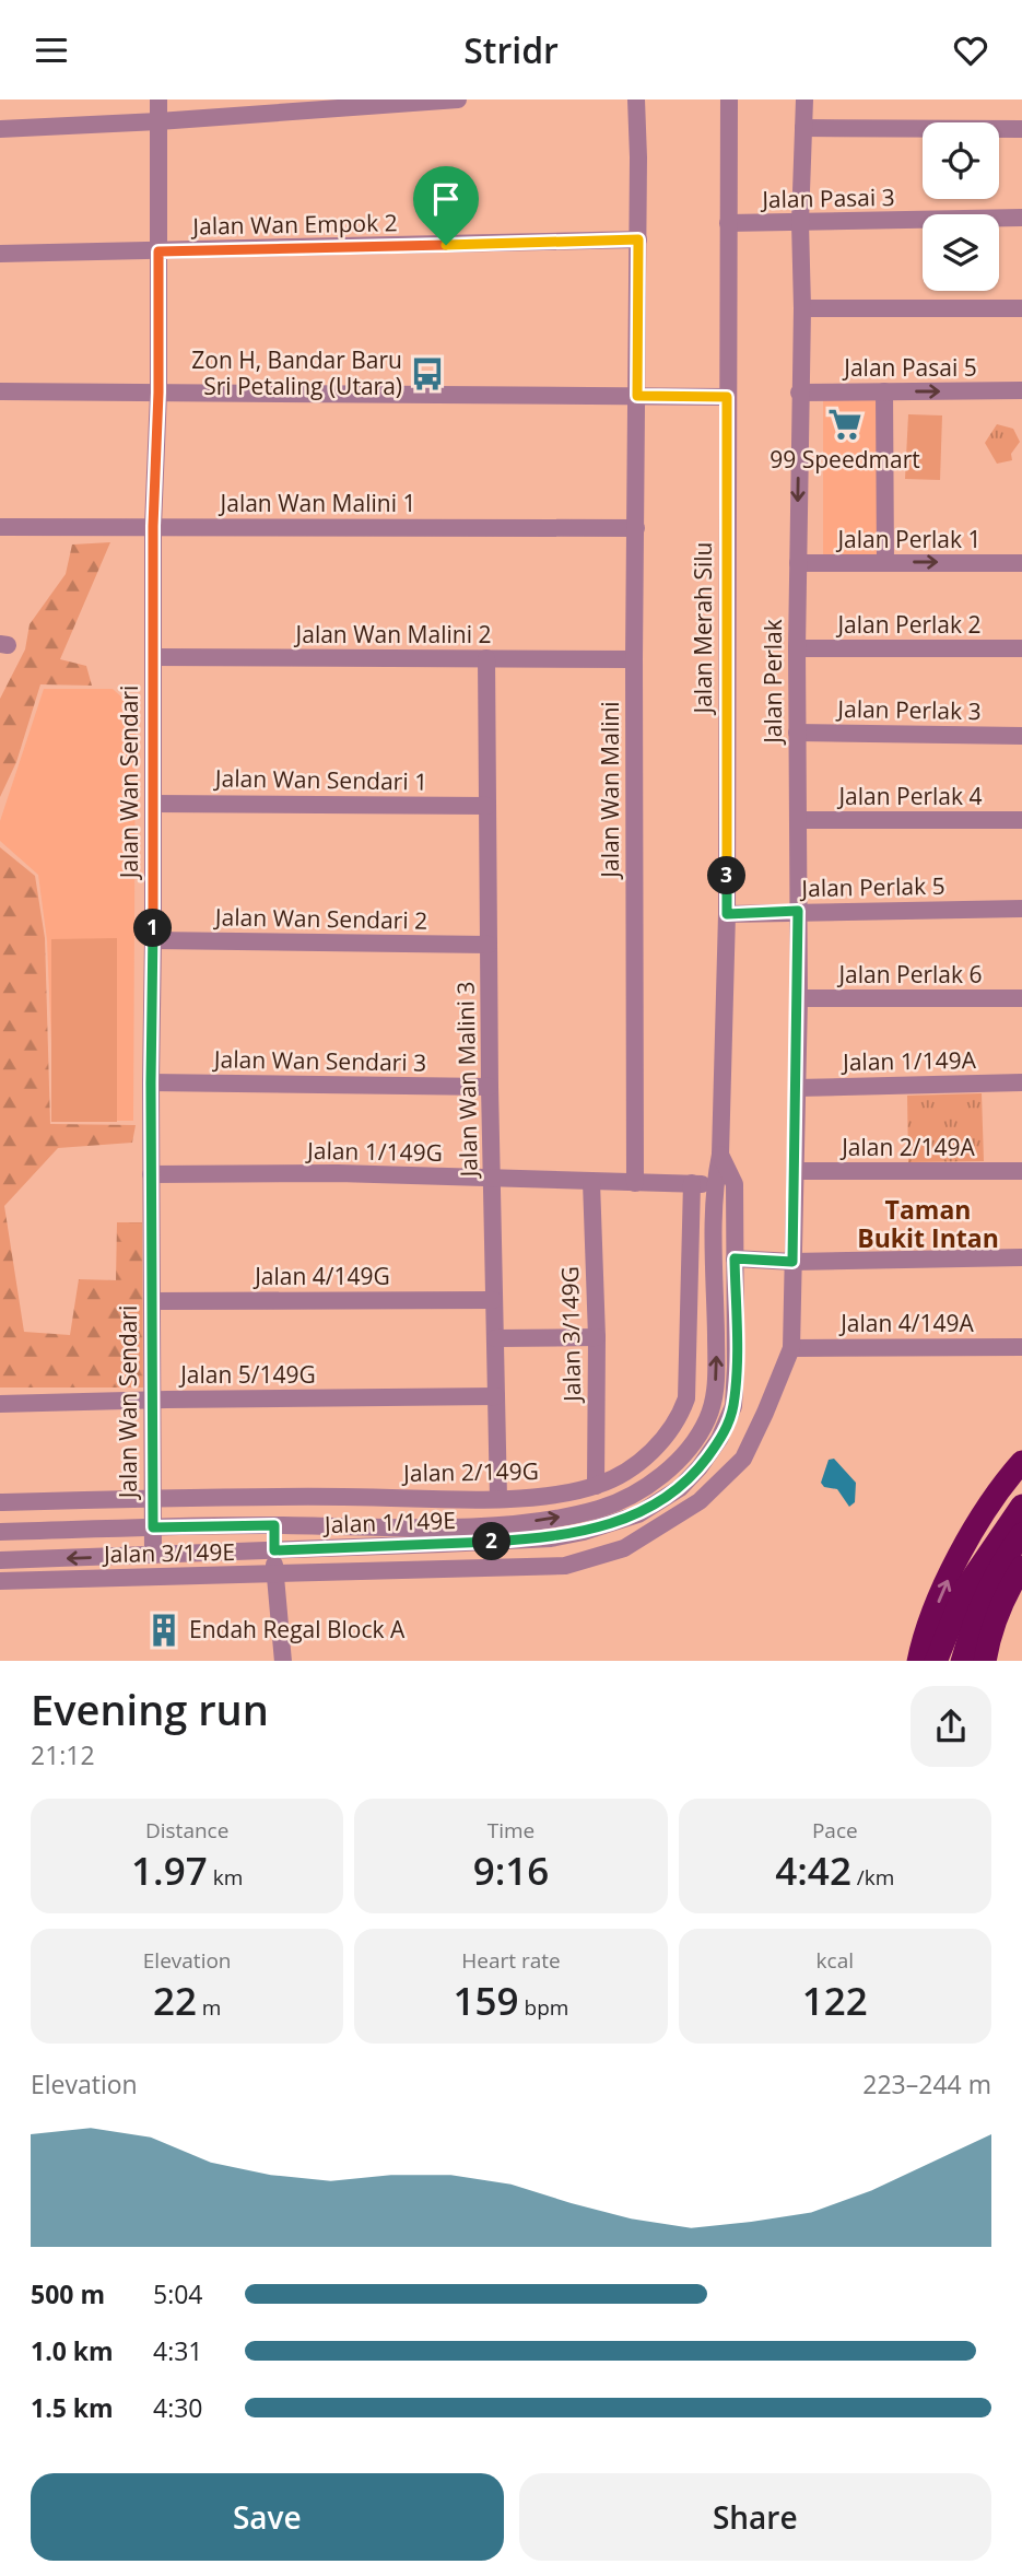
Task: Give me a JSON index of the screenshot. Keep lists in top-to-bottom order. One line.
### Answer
{"streets":{"street":["Jalan Pasai 3","Jalan Wan Empok 2","Jalan Pasai 5","Jalan Wan Malini 1","Jalan Perlak 1","Jalan Perlak 2","Jalan Merah Silu","Jalan Wan Malini 2","Jalan Perlak","Jalan Perlak 3","Jalan Wan Sendari 1","Jalan Wan Sendari","Jalan Wan Malini","Jalan Perlak 4","Jalan Perlak 5","Jalan Wan Sendari 2","Jalan Perlak 6","Jalan Wan Sendari 3","Jalan 1/149A","Jalan Wan Malini 3","Jalan 2/149A","Jalan 1/149G","Jalan 4/149G","Jalan 4/149A","Jalan 3/149G","Jalan 5/149G","Jalan 2/149G","Jalan 1/149E","Jalan 3/149E"]},"crossings":[["Jalan Pasai 3","Jalan Merah Silu"],["Jalan Pasai 3","Jalan Perlak"],["Jalan Wan Empok 2","Jalan Wan Sendari"],["Jalan Wan Empok 2","Jalan Wan Malini"],["Jalan Pasai 5","Jalan Perlak"],["Jalan Wan Malini 1","Jalan Wan Sendari"],["Jalan Wan Malini 1","Jalan Wan Malini"],["Jalan Perlak 1","Jalan Perlak"],["Jalan Perlak 2","Jalan Perlak"],["Jalan Merah Silu","Jalan Perlak 5"],["Jalan Merah Silu","Jalan 1/149G"],["Jalan Merah Silu","Jalan 1/149E"],["Jalan Wan Malini 2","Jalan Wan Sendari"],["Jalan Wan Malini 2","Jalan Wan Malini"],["Jalan Wan Malini 2","Jalan Wan Malini 3"],["Jalan Perlak","Jalan Perlak 3"],["Jalan Perlak","Jalan Perlak 4"],["Jalan Perlak","Jalan Perlak 5"],["Jalan Perlak","Jalan Perlak 6"],["Jalan Perlak","Jalan 1/149A"],["Jalan Perlak","Jalan 2/149A"],["Jalan Perlak","Jalan 3/149E"],["Jalan Wan Sendari 1","Jalan Wan Sendari"],["Jalan Wan Sendari 1","Jalan Wan Malini 3"],["Jalan Wan Sendari","Jalan Wan Sendari 2"],["Jalan Wan Sendari","Jalan Wan Sendari 3"],["Jalan Wan Sendari","Jalan 1/149G"],["Jalan Wan Sendari","Jalan 4/149G"],["Jalan Wan Sendari","Jalan 5/149G"],["Jalan Wan Sendari","Jalan 2/149G"],["Jalan Wan Sendari","Jalan 1/149E"],["Jalan Wan Malini","Jalan 1/149G"],["Jalan Wan Sendari 2","Jalan Wan Malini 3"],["Jalan Wan Sendari 3","Jalan Wan Malini 3"],["Jalan Wan Malini 3","Jalan 1/149G"],["Jalan Wan Malini 3","Jalan 4/149G"],["Jalan Wan Malini 3","Jalan 5/149G"],["Jalan Wan Malini 3","Jalan 2/149G"],["Jalan 1/149G","Jalan 3/149G"],["Jalan 1/149G","Jalan 2/149G"],["Jalan 1/149G","Jalan 1/149E"],["Jalan 4/149A","Jalan 3/149E"],["Jalan 3/149G","Jalan 2/149G"]],"one_way":["Jalan Perlak 1"],"districts":["Taman Bukit Intan"],"places":{"bus stop":["Zon H, Bandar Baru Sri Petaling (Utara)"],"supermarket":["99 Speedmart"],"building":["Endah Regal Block A"]},"page":{"header":"Stridr","pins":["3","1","2"],"heading":["Evening run","21:12"],"stats":[["Distance","1.97 km"],["Time","9:16"],["Pace","4:42 /km"],["Elevation","22 m"],["Heart rate","159 bpm"],["kcal","122"]],"chart":["Elevation","223–244 m"],"list":[{"name":"500 m","note":"5:04"},{"name":"1.0 km","note":"4:31"},{"name":"1.5 km","note":"4:30"}],"buttons":["Save","Share"]}}
